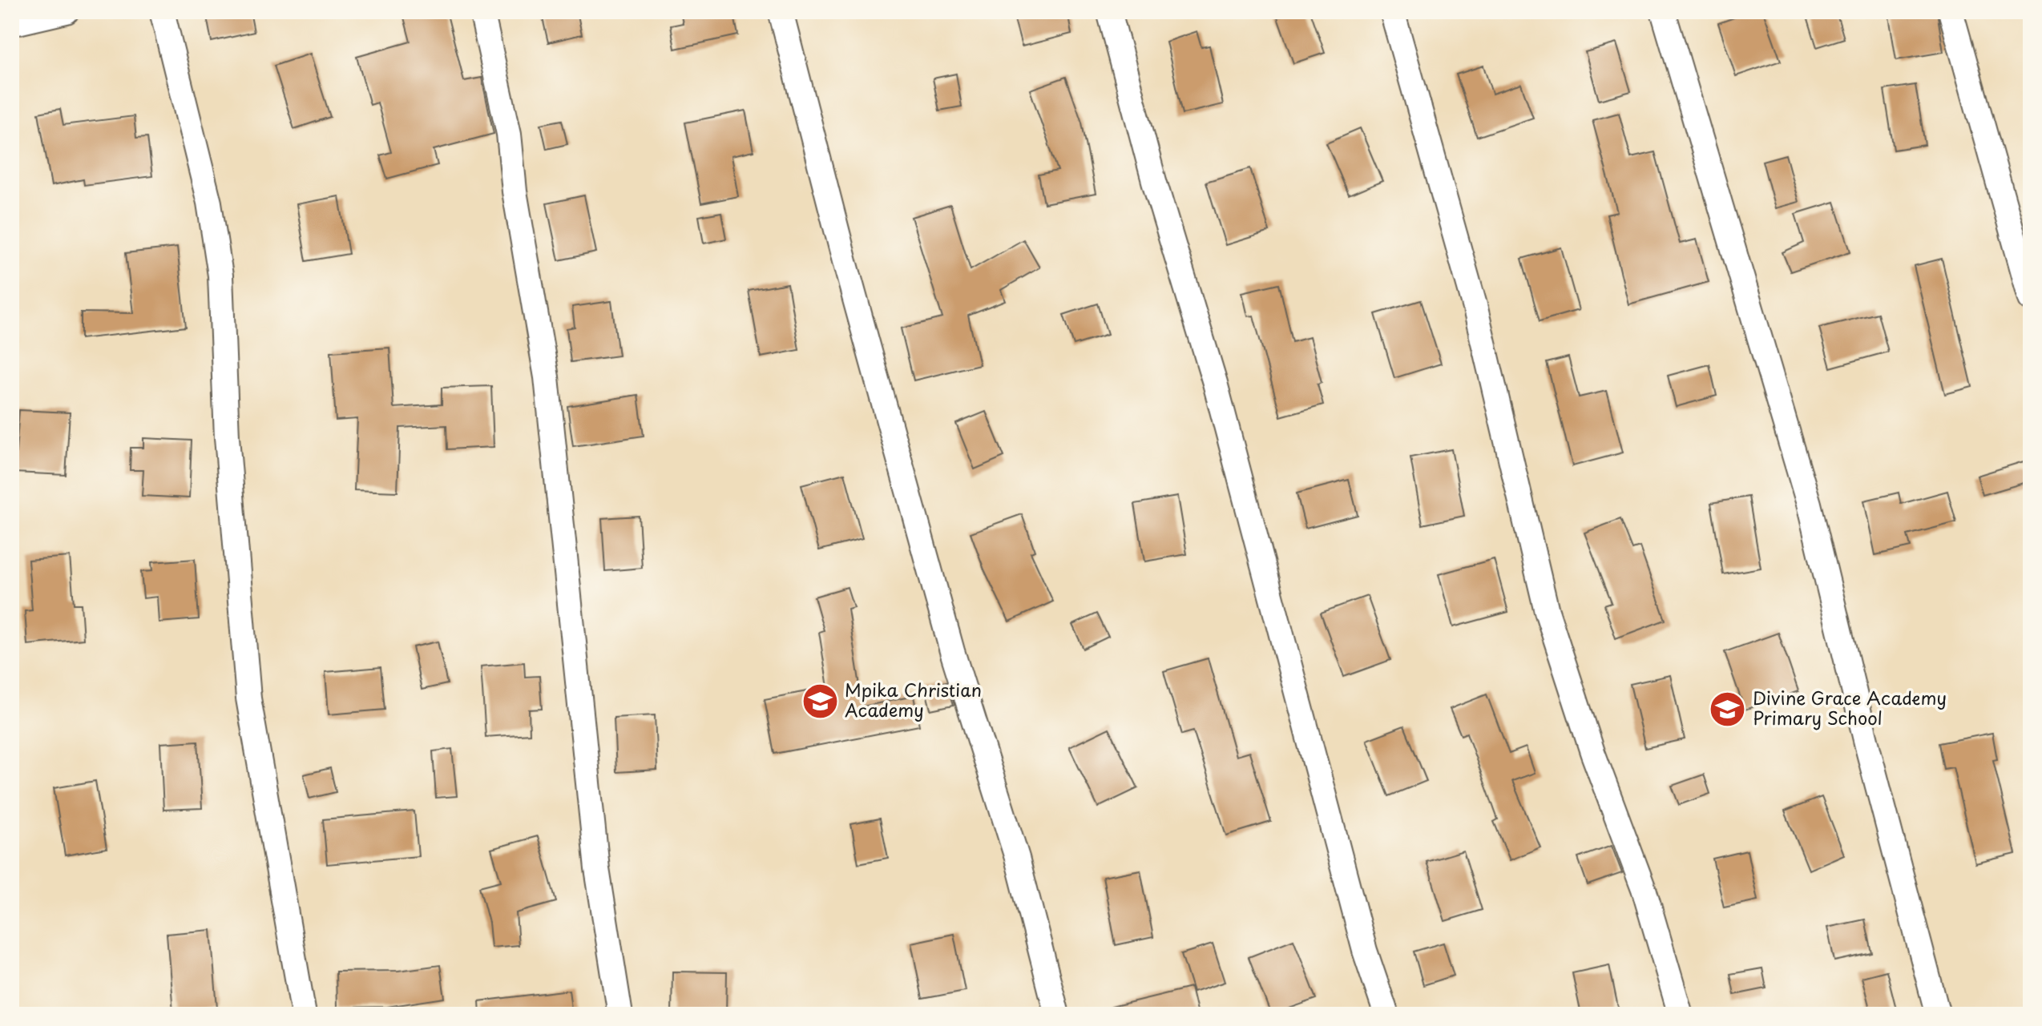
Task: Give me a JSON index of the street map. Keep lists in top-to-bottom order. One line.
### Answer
{"places":{"school or university":["Mpika Christian Academy","Divine Grace Academy Primary School"]}}
